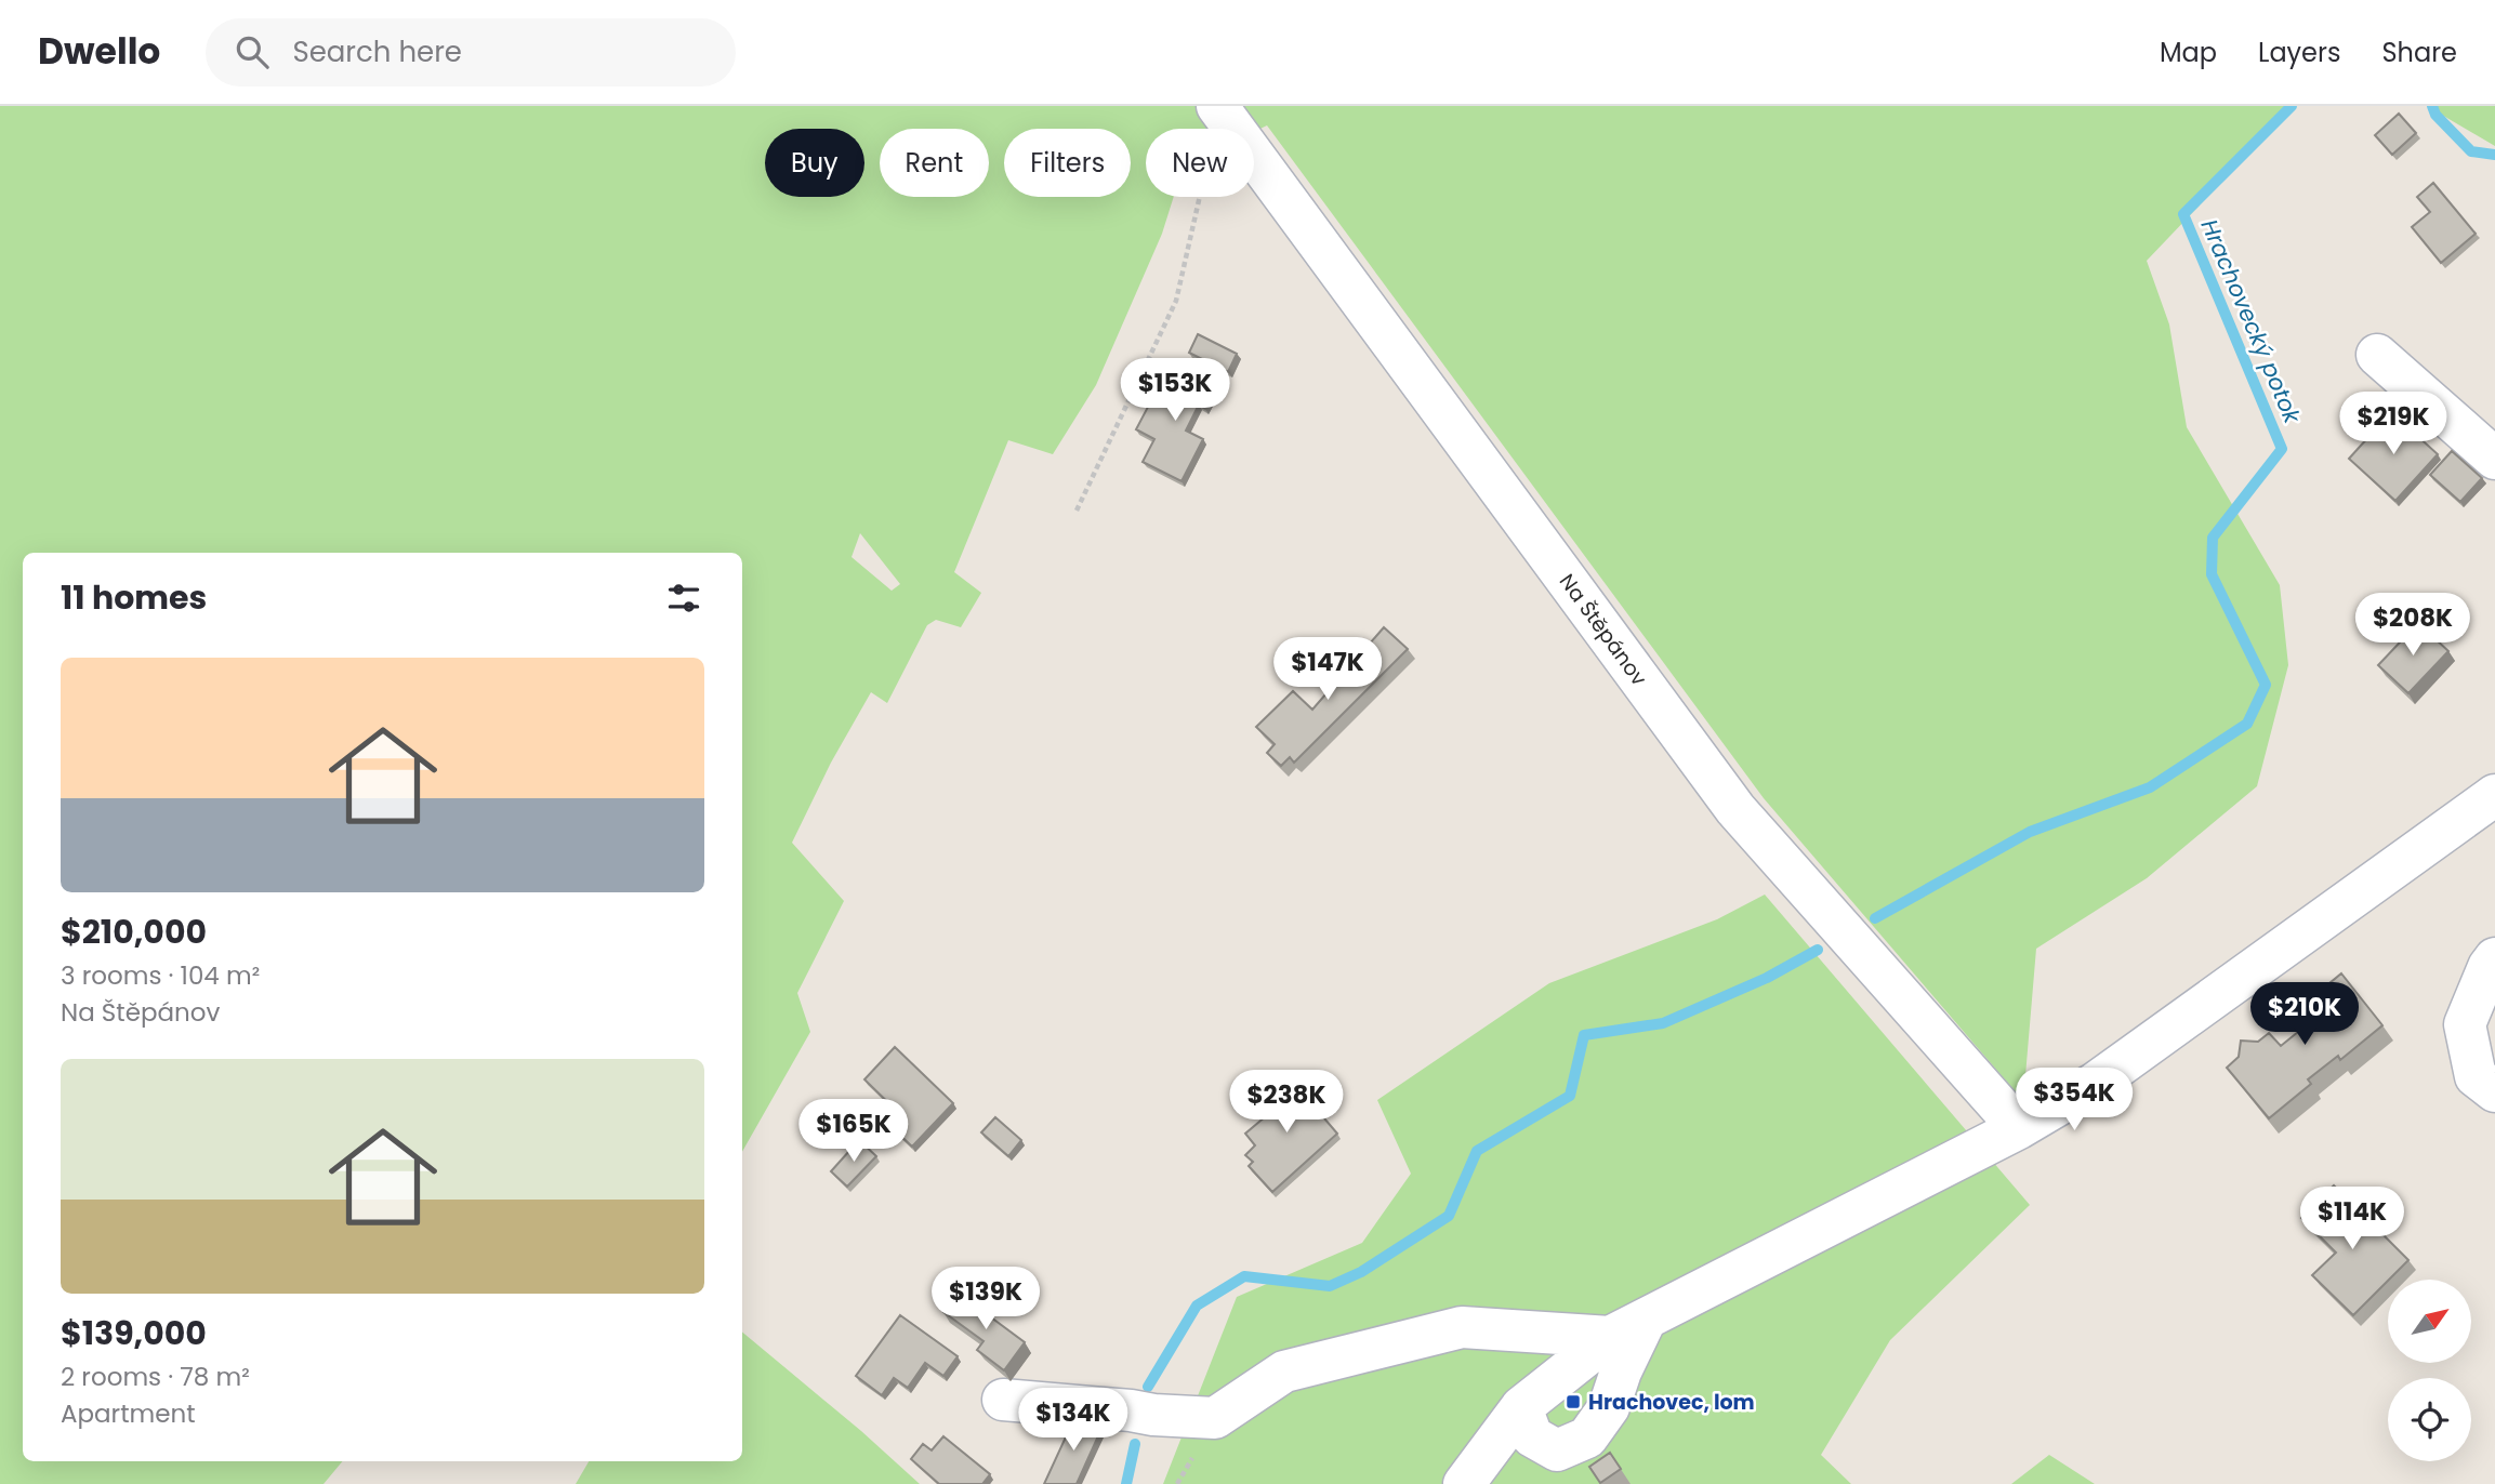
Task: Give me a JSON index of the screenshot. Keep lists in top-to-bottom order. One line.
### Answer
{"streets":{"street":["Na Štěpánov"]},"water":["Hrachovecký potok"],"places":{"transit":["Hrachovec, lom"]},"north":"top right","page":{"header":"Dwello","search":"Search here","nav":["Map","Layers","Share"],"chip":["Buy","Rent","Filters","New"],"price":["$153K","$219K","$208K","$147K","$210K","$354K","$238K","$165K","$114K","$139K","$134K"],"heading":"11 homes","list":[{"name":"$210,000","note":"3 rooms · 104 m² · Na Štěpánov"},{"name":"$139,000","note":"2 rooms · 78 m² · Apartment"}]}}
